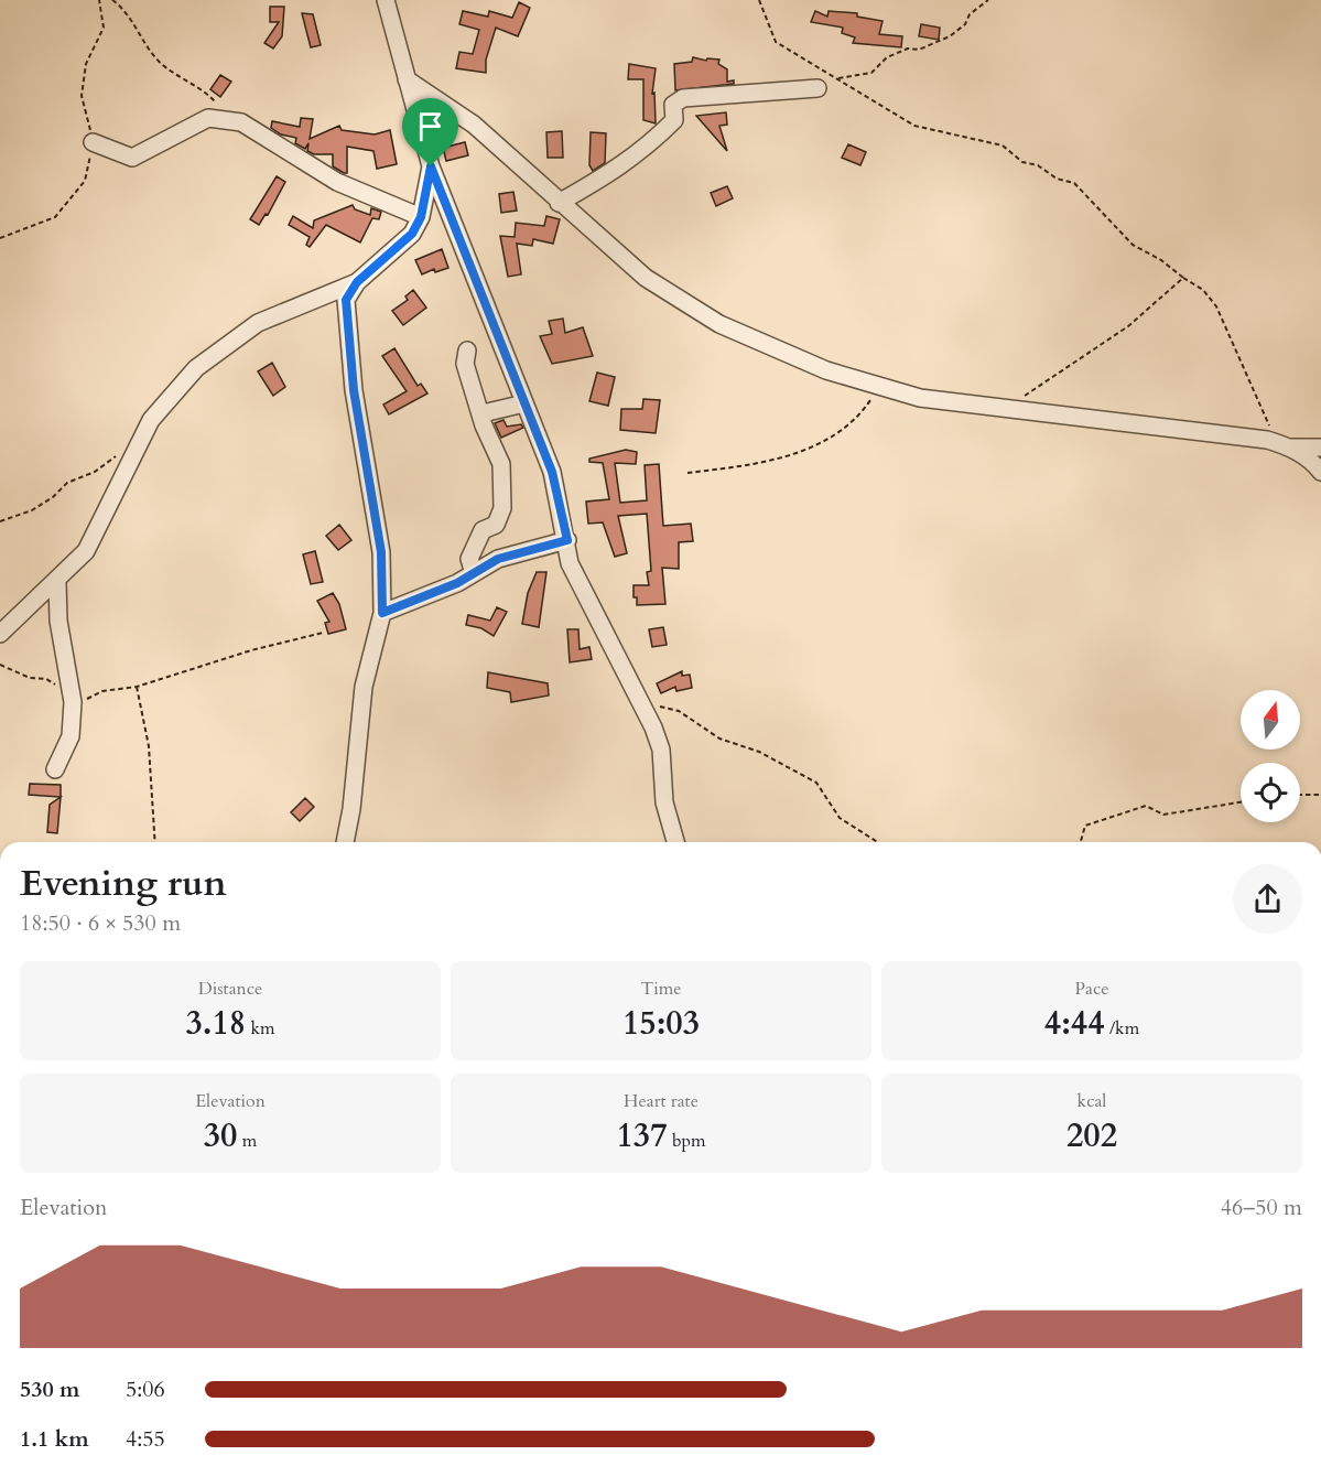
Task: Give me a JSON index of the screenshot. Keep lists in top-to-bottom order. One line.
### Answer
{"north":"top","page":{"heading":["Evening run","18:50 · 6 × 530 m"],"stats":[["Distance","3.18 km"],["Time","15:03"],["Pace","4:44 /km"],["Elevation","30 m"],["Heart rate","137 bpm"],["kcal","202"]],"chart":["Elevation","46–50 m"],"list":[{"name":"530 m","note":"5:06"},{"name":"1.1 km","note":"4:55"}]}}
